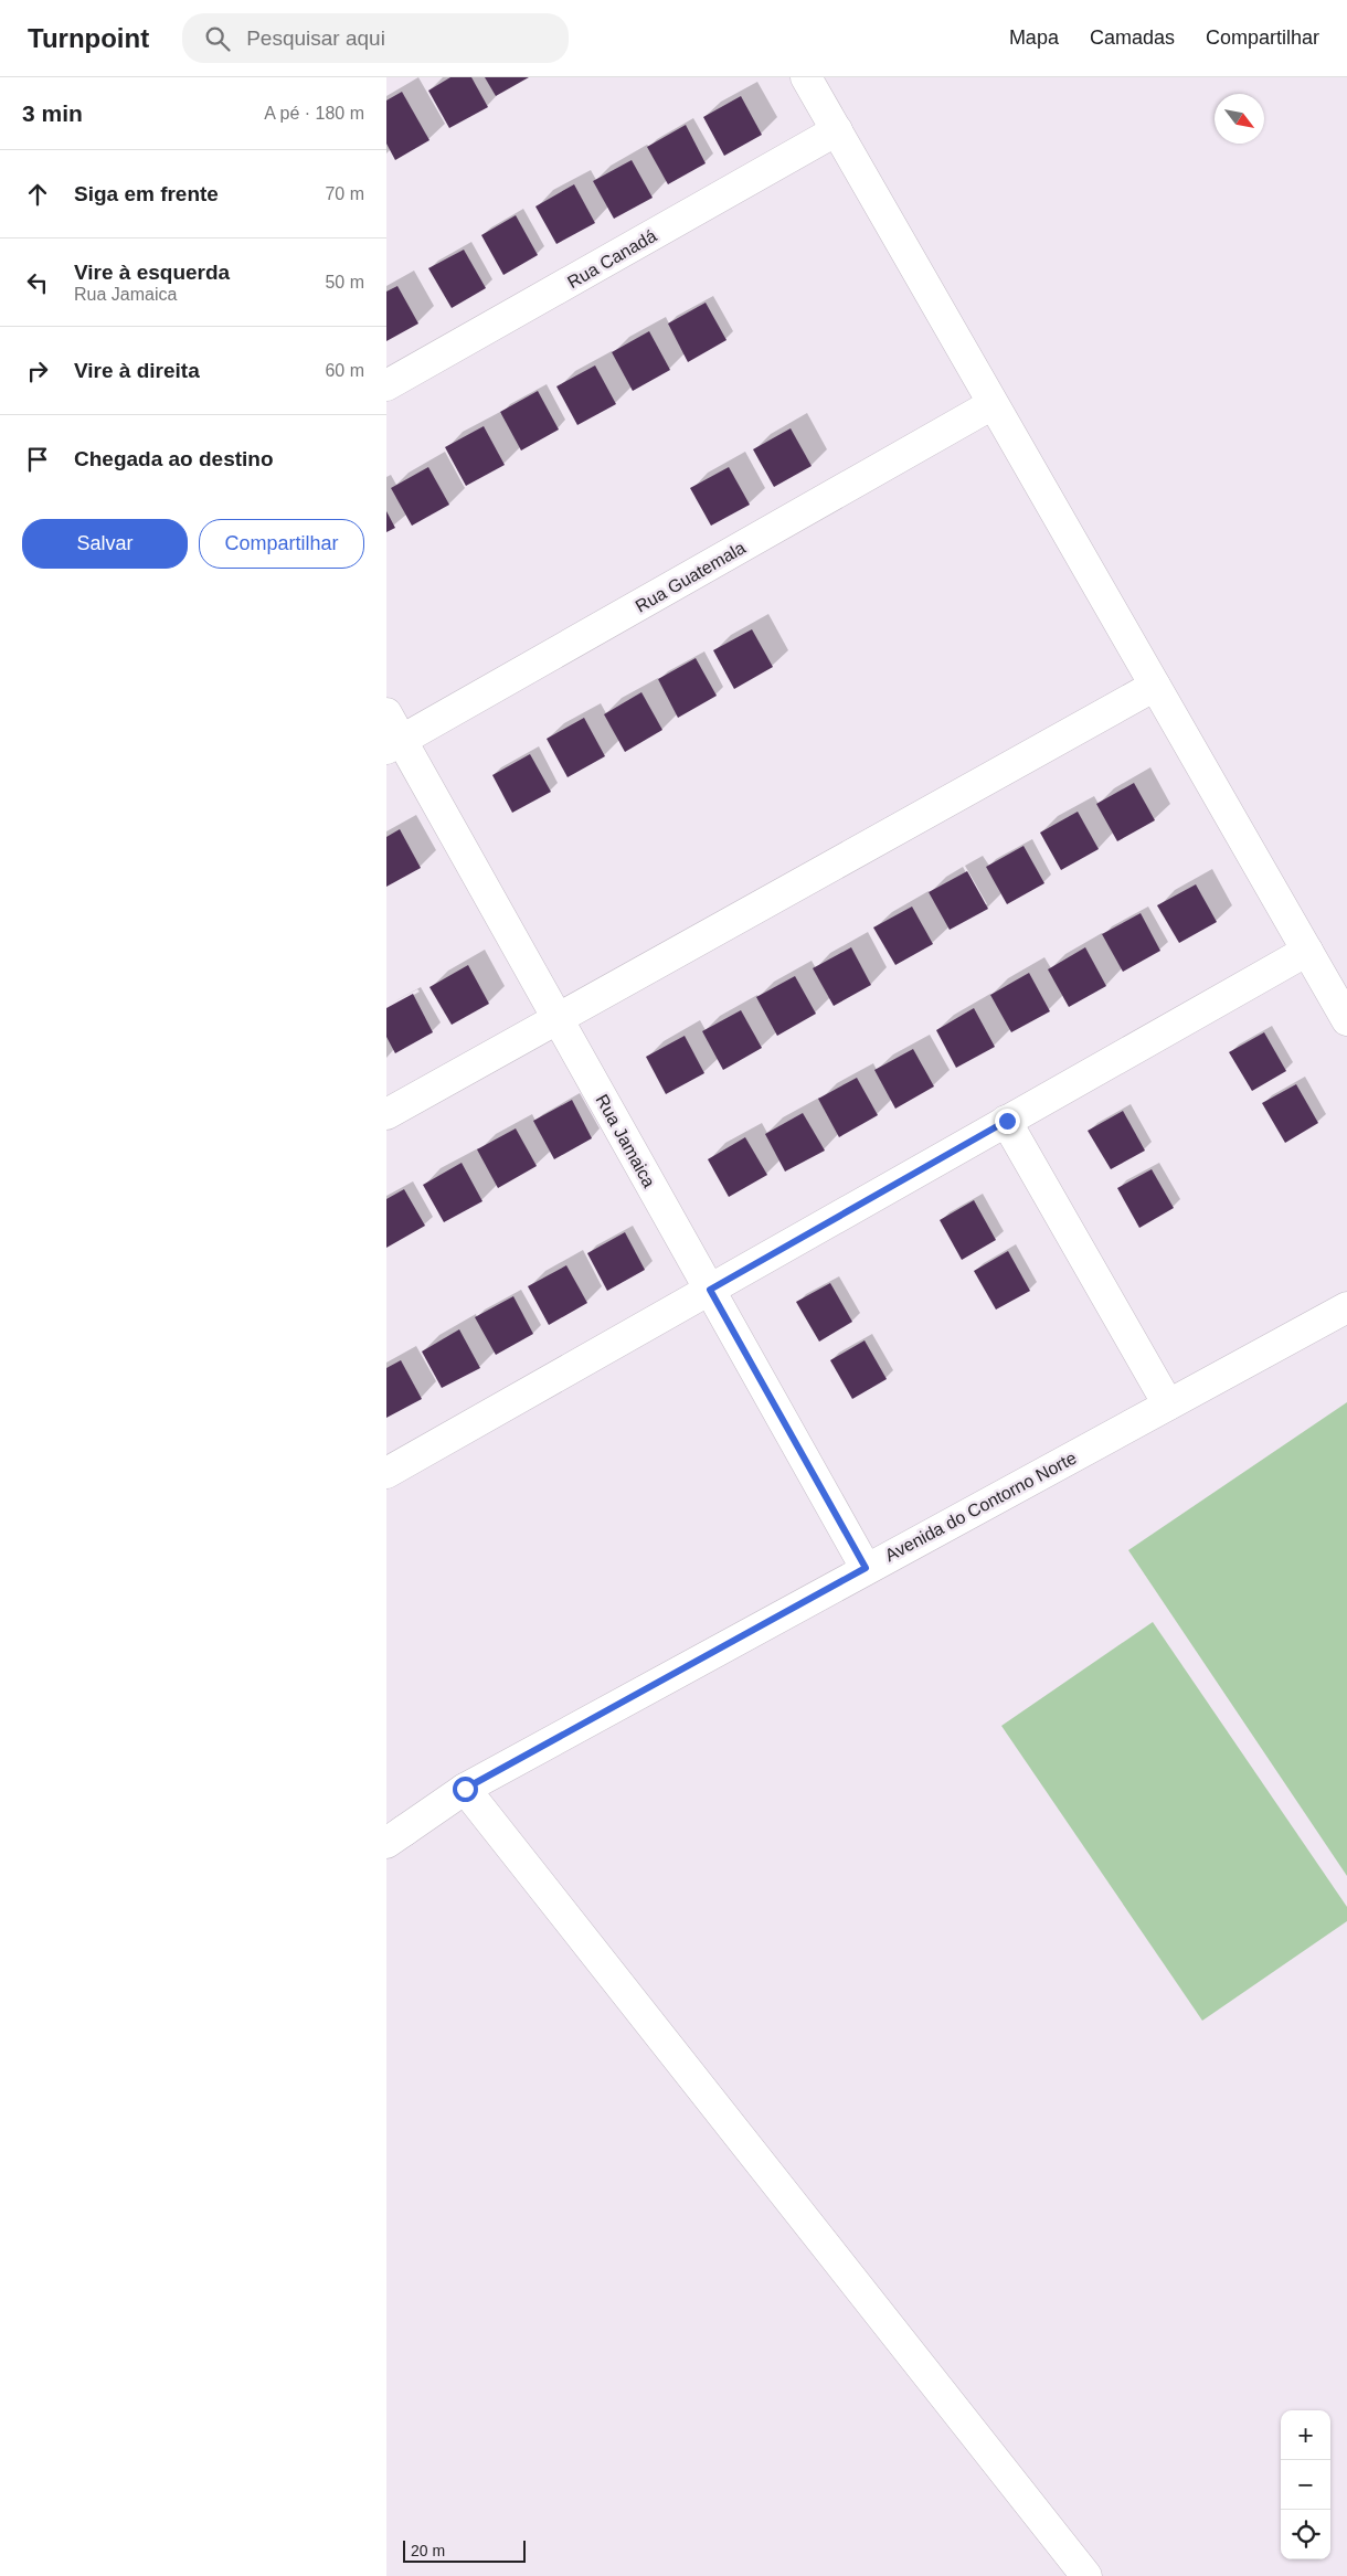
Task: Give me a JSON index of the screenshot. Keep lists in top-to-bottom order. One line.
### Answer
{"streets":{"street":["Rua Canadá","Rua Guatemala","Rua Jamaica","Avenida do Contorno Norte"]},"crossings":[["Rua Guatemala","Rua Jamaica"],["Rua Jamaica","Avenida do Contorno Norte"]],"scale_bar":"20 m","north":"bottom right","page":{"header":"Turnpoint","search":"Pesquisar aqui","nav":["Mapa","Camadas","Compartilhar"],"heading":["3 min","A pé · 180 m"],"list":[["Siga em frente","70 m"],["Vire à esquerda","Rua Jamaica","50 m"],["Vire à direita","60 m"],"Chegada ao destino"],"buttons":["Salvar","Compartilhar"],"map_buttons":["+","−"],"scale":"20 m"}}
